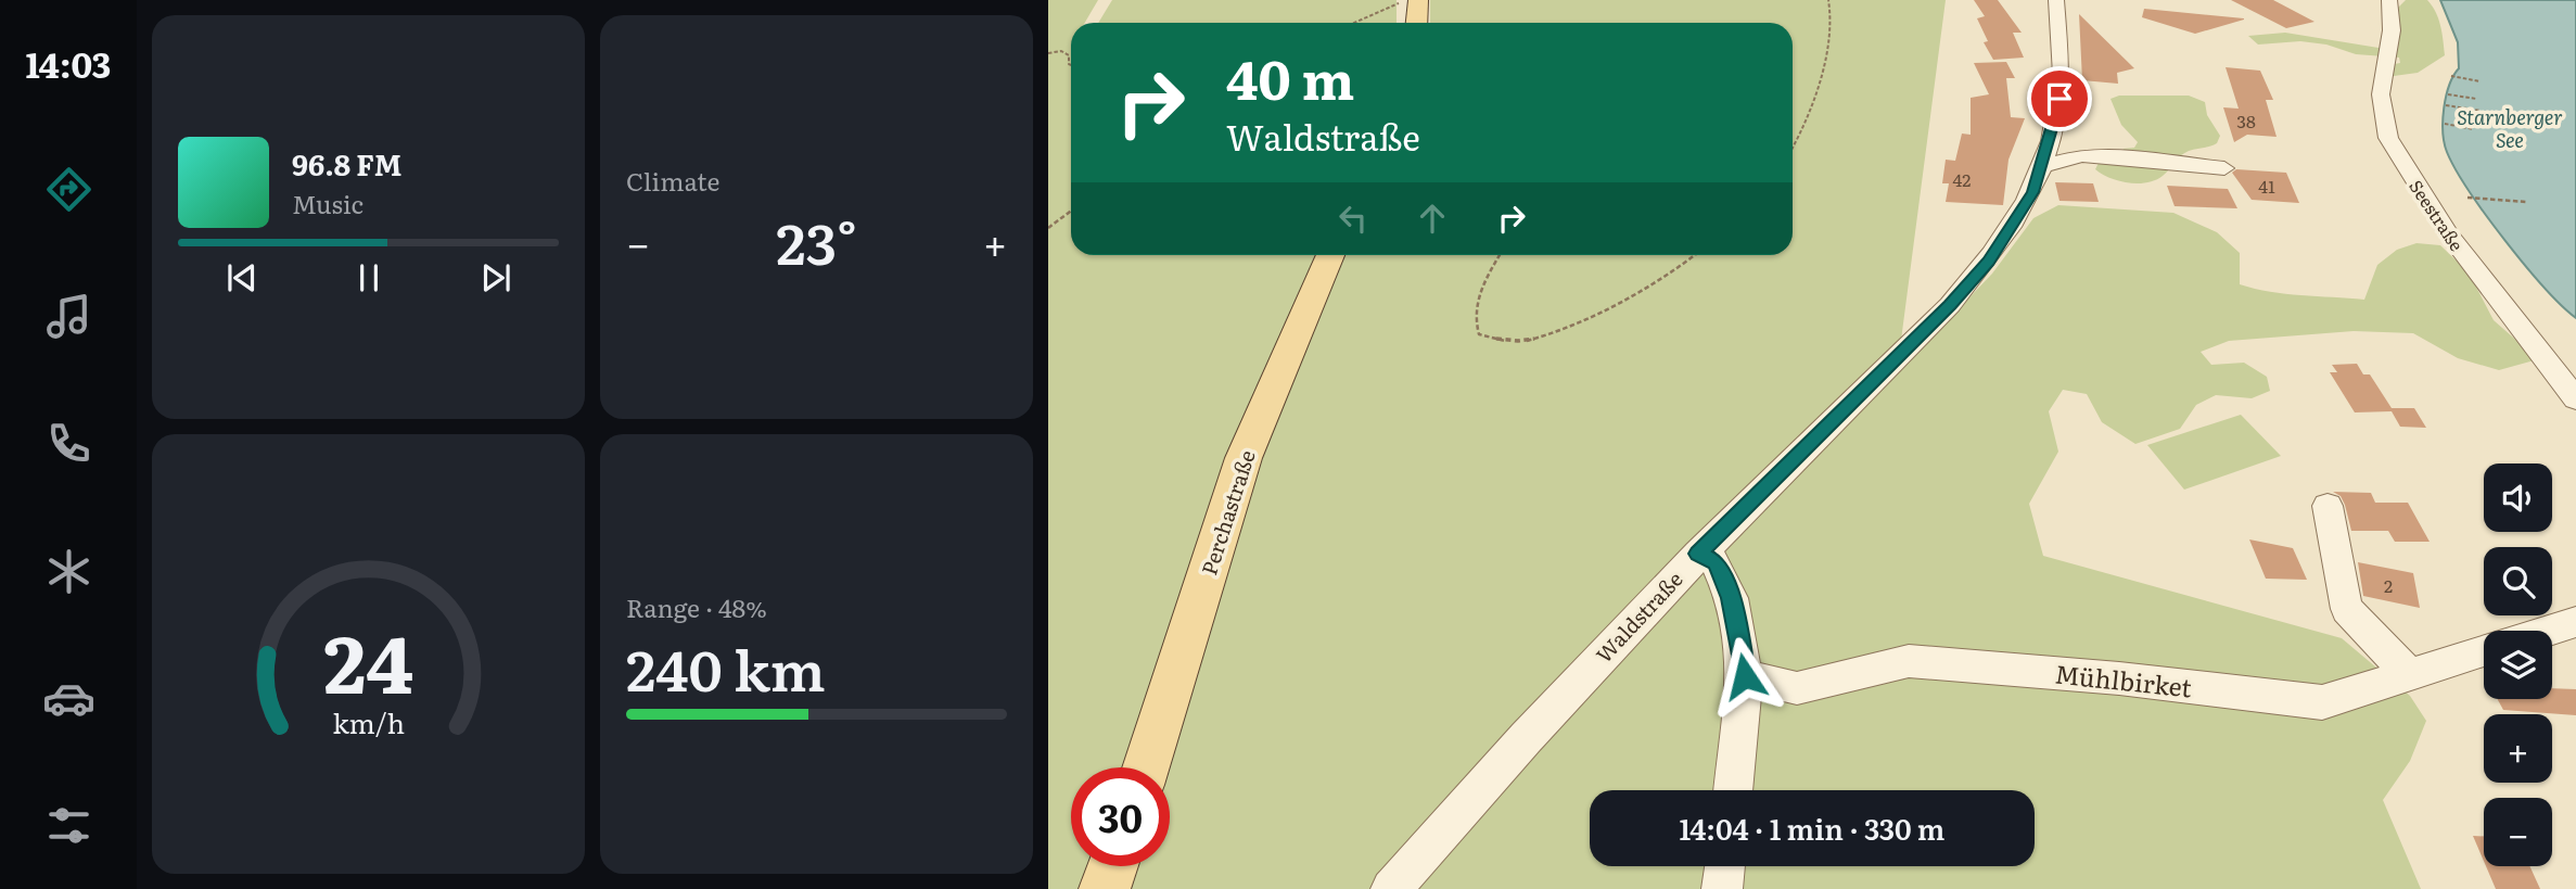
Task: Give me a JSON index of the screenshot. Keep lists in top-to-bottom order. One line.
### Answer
{"streets":{"main road":["Perchastraße"],"street":["Seestraße","Waldstraße","Mühlbirket"]},"water":["Starnberger See"],"house_numbers":["38","42","41","2"],"page":{"tabs":"14:03","tile":["Climate",["Range · 48%","240 km"]],"turn":["40 m","Waldstraße"],"song":["96.8 FM","Music"],"heat":["−","23°","+"],"map_buttons":["+","−"],"limit":"30","trip":"14:04 · 1 min · 330 m","gauge":["24","km/h"]}}
